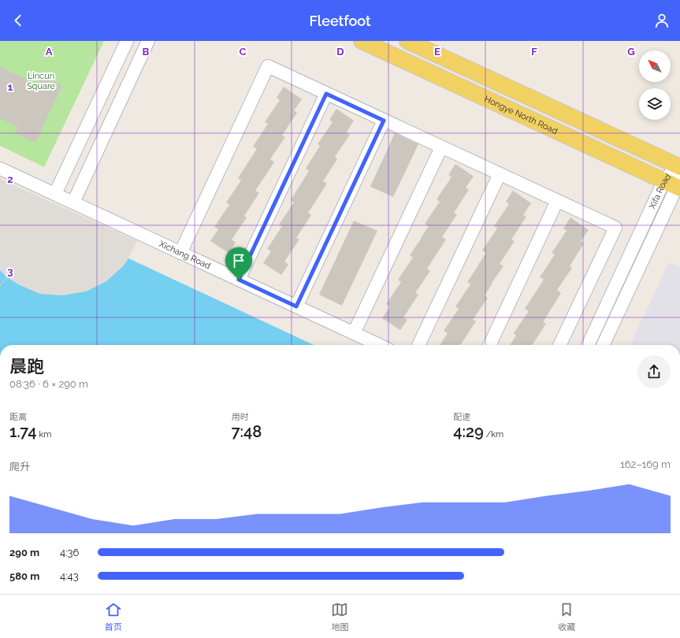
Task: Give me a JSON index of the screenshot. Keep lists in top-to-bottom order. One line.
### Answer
{"streets":{"main road":["Hongye North Road"],"street":["Xifa Road","Xichang Road"]},"crossings":[["Hongye North Road","Xifa Road"]],"parks":["Lincun Square"],"north":"top left","page":{"header":"Fleetfoot","heading":["晨跑","08:36 · 6 × 290 m"],"stats":[["距离","1.74 km"],["用时","7:48"],["配速","4:29 /km"]],"chart":["爬升","162–169 m"],"list":[{"name":"290 m","note":"4:36"},{"name":"580 m","note":"4:43"}],"tabs":["首页","地图","收藏"]},"grid":{"columns":["A","B","C","D","E","F","G"],"rows":["1","2","3"]}}
